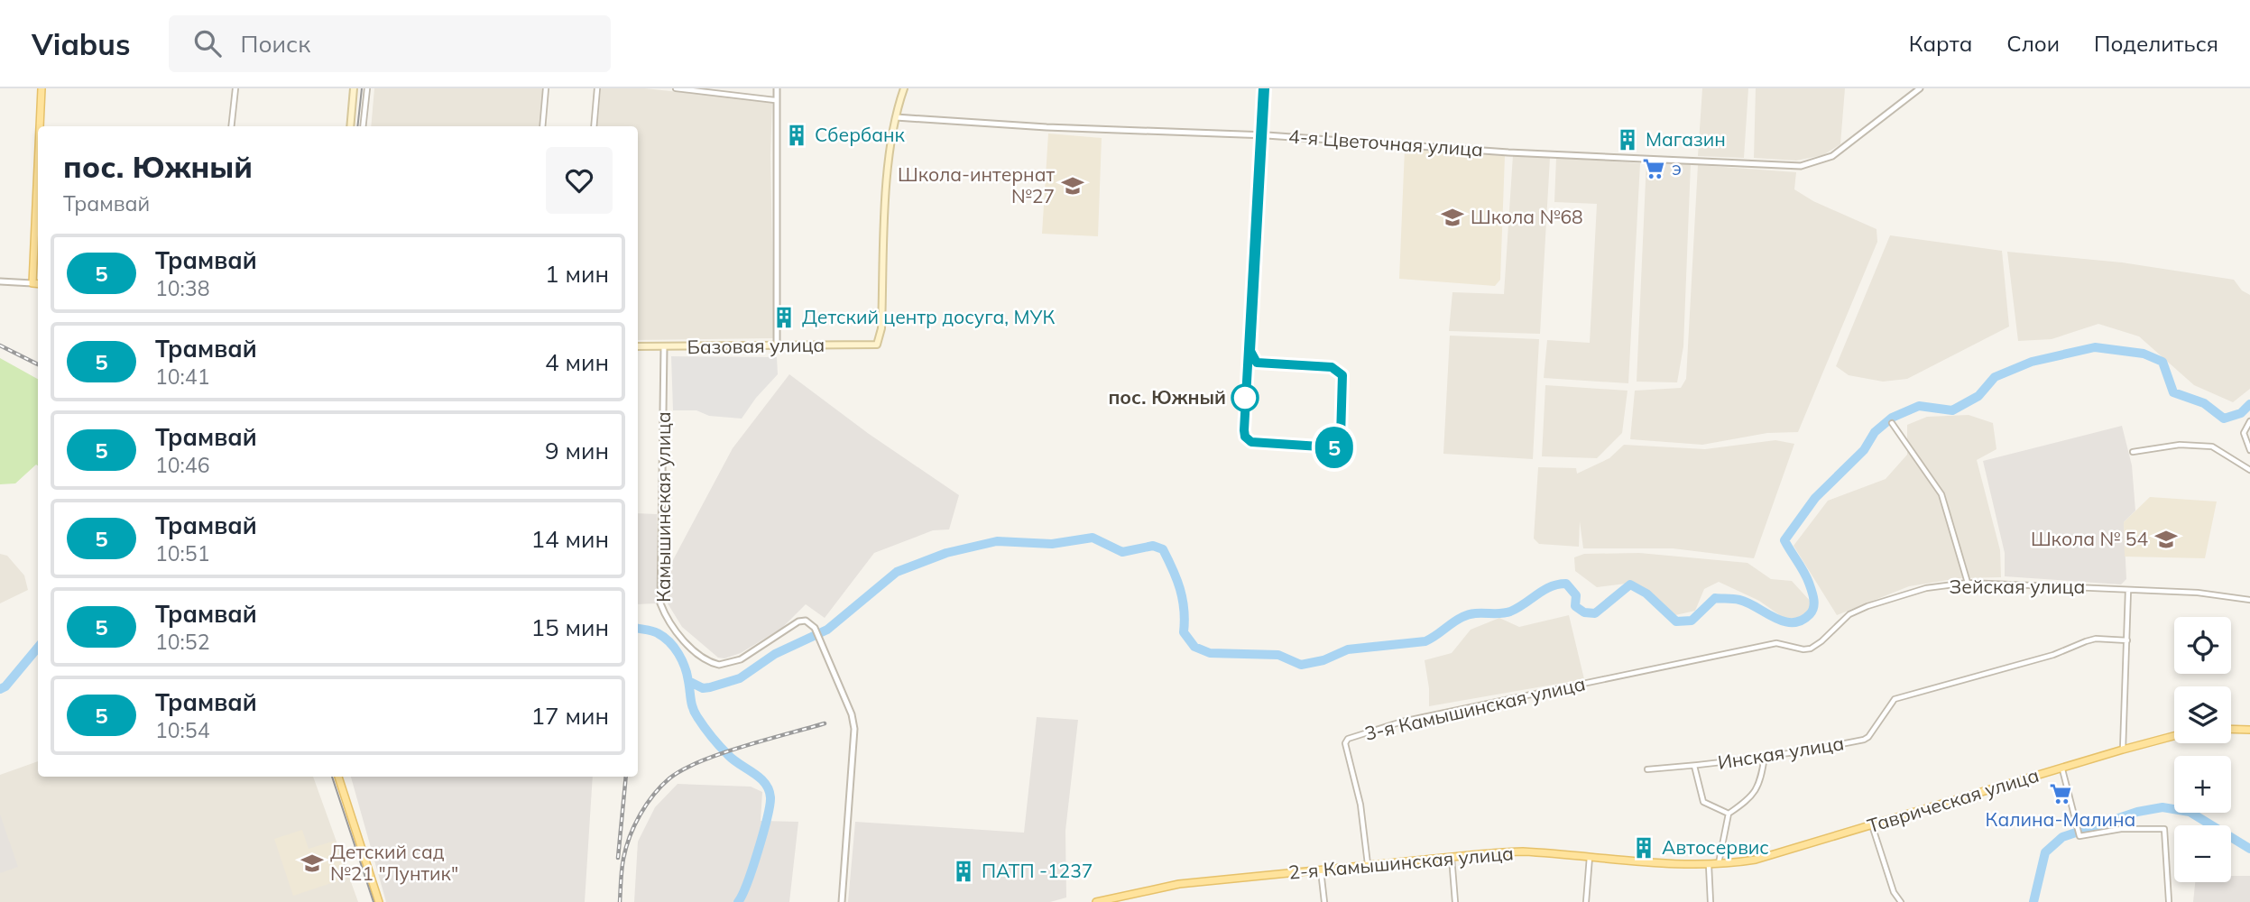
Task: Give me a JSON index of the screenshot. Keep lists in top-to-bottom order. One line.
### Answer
{"streets":{"main road":["Базовая улица","Таврическая улица","2-я Камышинская улица"],"street":["4-я Цветочная улица","Камышинская улица","Зейская улица","3-я Камышинская улица","Инская улица"]},"crossings":[["4-я Цветочная улица","Базовая улица"],["Базовая улица","Камышинская улица"],["Зейская улица","3-я Камышинская улица"],["3-я Камышинская улица","2-я Камышинская улица"],["Таврическая улица","2-я Камышинская улица"]],"places":{"building":["Сбербанк","Магазин","Детский центр досуга, МУК","Автосервис","ПАТП -1237"],"supermarket":["э","Калина-Малина"],"school or university":["Школа-интернат №27","Школа №68","Школа № 54","Детский сад №21 \"Лунтик\""],"other":["пос. Южный"]},"lines":["tram line 5"],"page":{"header":"Viabus","search":"Поиск","nav":["Карта","Слои","Поделиться"],"on_map":"5","heading":["пос. Южный","Трамвай"],"list":[{"mark":"5","name":"Трамвай","note":"10:38","value":"1 мин"},{"mark":"5","name":"Трамвай","note":"10:41","value":"4 мин"},{"mark":"5","name":"Трамвай","note":"10:46","value":"9 мин"},{"mark":"5","name":"Трамвай","note":"10:51","value":"14 мин"},{"mark":"5","name":"Трамвай","note":"10:52","value":"15 мин"},{"mark":"5","name":"Трамвай","note":"10:54","value":"17 мин"}],"map_buttons":["+","−"]}}
